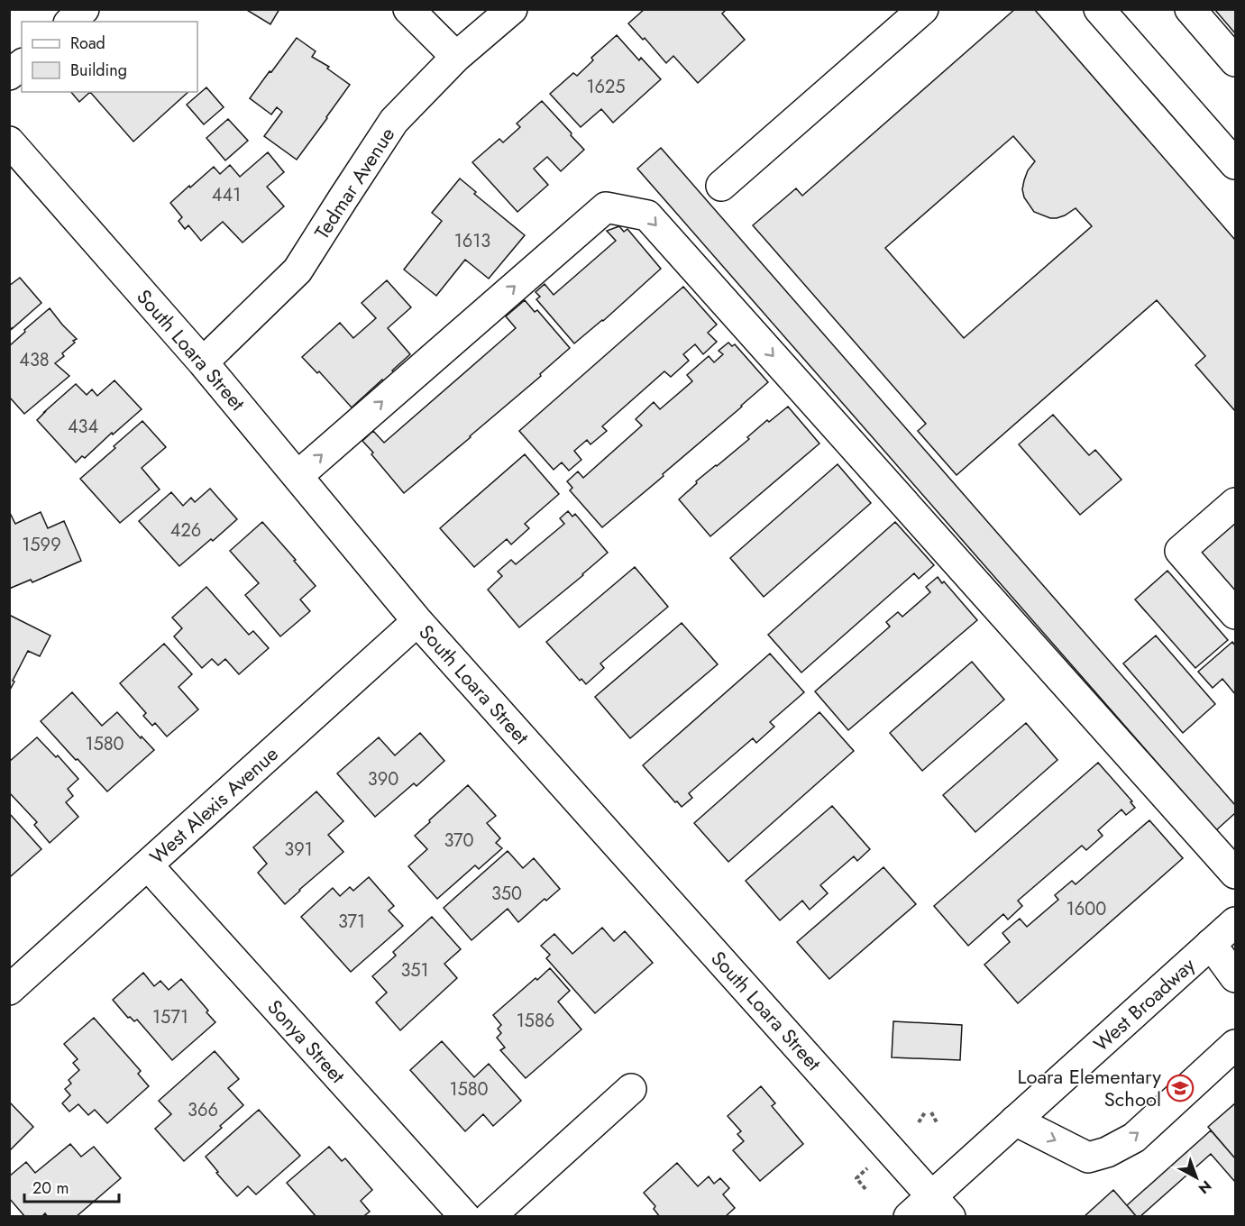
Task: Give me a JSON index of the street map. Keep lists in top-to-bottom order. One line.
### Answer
{"streets":{"street":["Tedmar Avenue","South Loara Street","West Alexis Avenue","West Broadway","Sonya Street"]},"crossings":[["Tedmar Avenue","South Loara Street"],["South Loara Street","West Alexis Avenue"],["South Loara Street","West Broadway"],["West Alexis Avenue","Sonya Street"]],"places":{"school or university":["Loara Elementary School"]},"house_numbers":["1625","441","1613","438","434","426","1599","1580","390","370","391","350","1600","371","351","1571","1586","1580","366"],"legend":["Road","Building"],"scale_bar":"20 m","north":"bottom right"}
